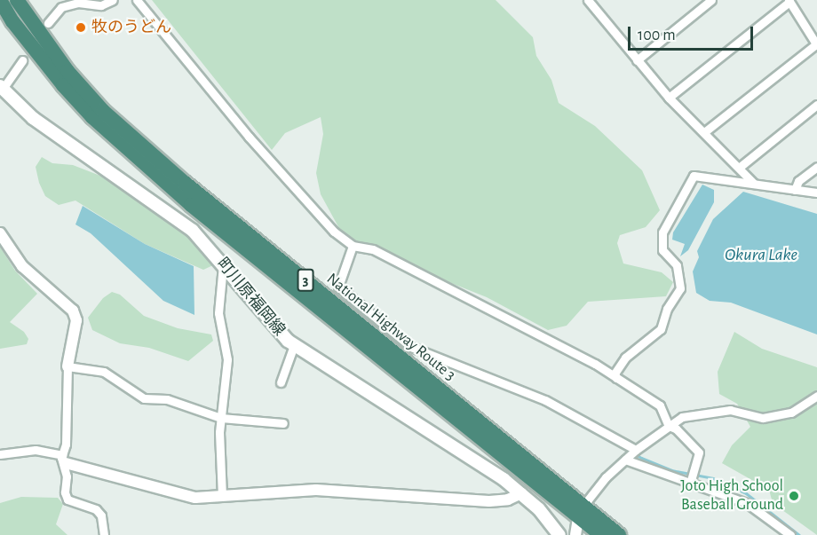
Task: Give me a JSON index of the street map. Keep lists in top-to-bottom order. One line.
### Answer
{"streets":{"highway":["3","National Highway Route 3"],"main road":["町川原福岡線"]},"water":["Okura Lake"],"places":["牧のうどん","Joto High School Baseball Ground"],"scale_bar":"100 m"}
